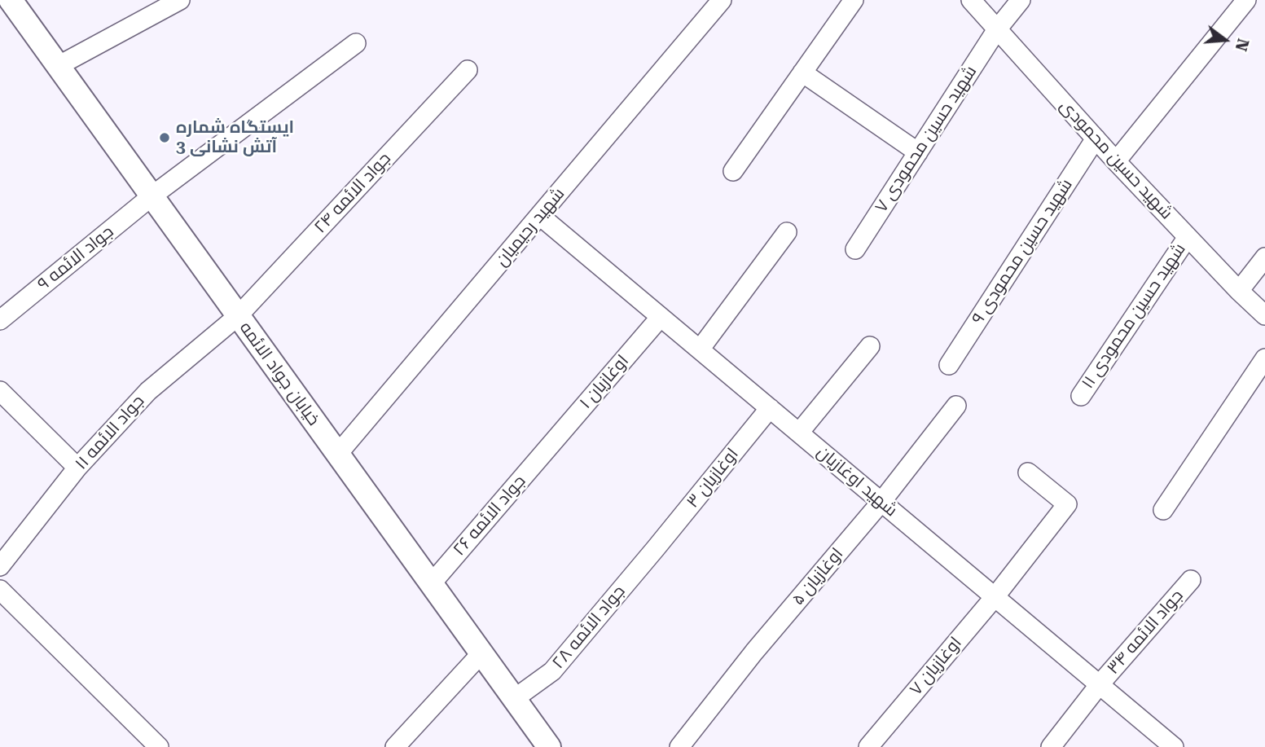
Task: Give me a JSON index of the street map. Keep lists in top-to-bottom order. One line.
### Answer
{"streets":{"street":["شهید حسین محمودی ۷","شهید حسین محمودی","جواد الائمه ۲۴","شهید رحیمیان","شهید حسین محمودی ۹","جواد الائمه ۹","شهید حسین محمودی ۱۱","خیابان جواد الائمه","اوغازیان ۱","جواد الائمه ۱۱","اوغازیان ۳","شهید اوغازیان","جواد الائمه ۲۶","اوغازیان ۵","جواد الائمه ۲۸","جواد الائمه ۳۴","اوغازیان ۷"]},"crossings":[["شهید حسین محمودی ۷","شهید حسین محمودی"],["شهید حسین محمودی","شهید حسین محمودی ۹"],["شهید حسین محمودی","شهید حسین محمودی ۱۱"],["جواد الائمه ۲۴","خیابان جواد الائمه"],["جواد الائمه ۲۴","جواد الائمه ۱۱"],["شهید رحیمیان","خیابان جواد الائمه"],["شهید رحیمیان","شهید اوغازیان"],["جواد الائمه ۹","خیابان جواد الائمه"],["خیابان جواد الائمه","جواد الائمه ۱۱"],["خیابان جواد الائمه","جواد الائمه ۲۶"],["خیابان جواد الائمه","جواد الائمه ۲۸"],["اوغازیان ۱","شهید اوغازیان"],["اوغازیان ۱","جواد الائمه ۲۶"],["اوغازیان ۳","شهید اوغازیان"],["اوغازیان ۳","جواد الائمه ۲۸"],["شهید اوغازیان","اوغازیان ۵"],["شهید اوغازیان","جواد الائمه ۳۴"],["شهید اوغازیان","اوغازیان ۷"]],"places":["ایستگاه شماره 3 آتش نشانی"],"north":"right"}
